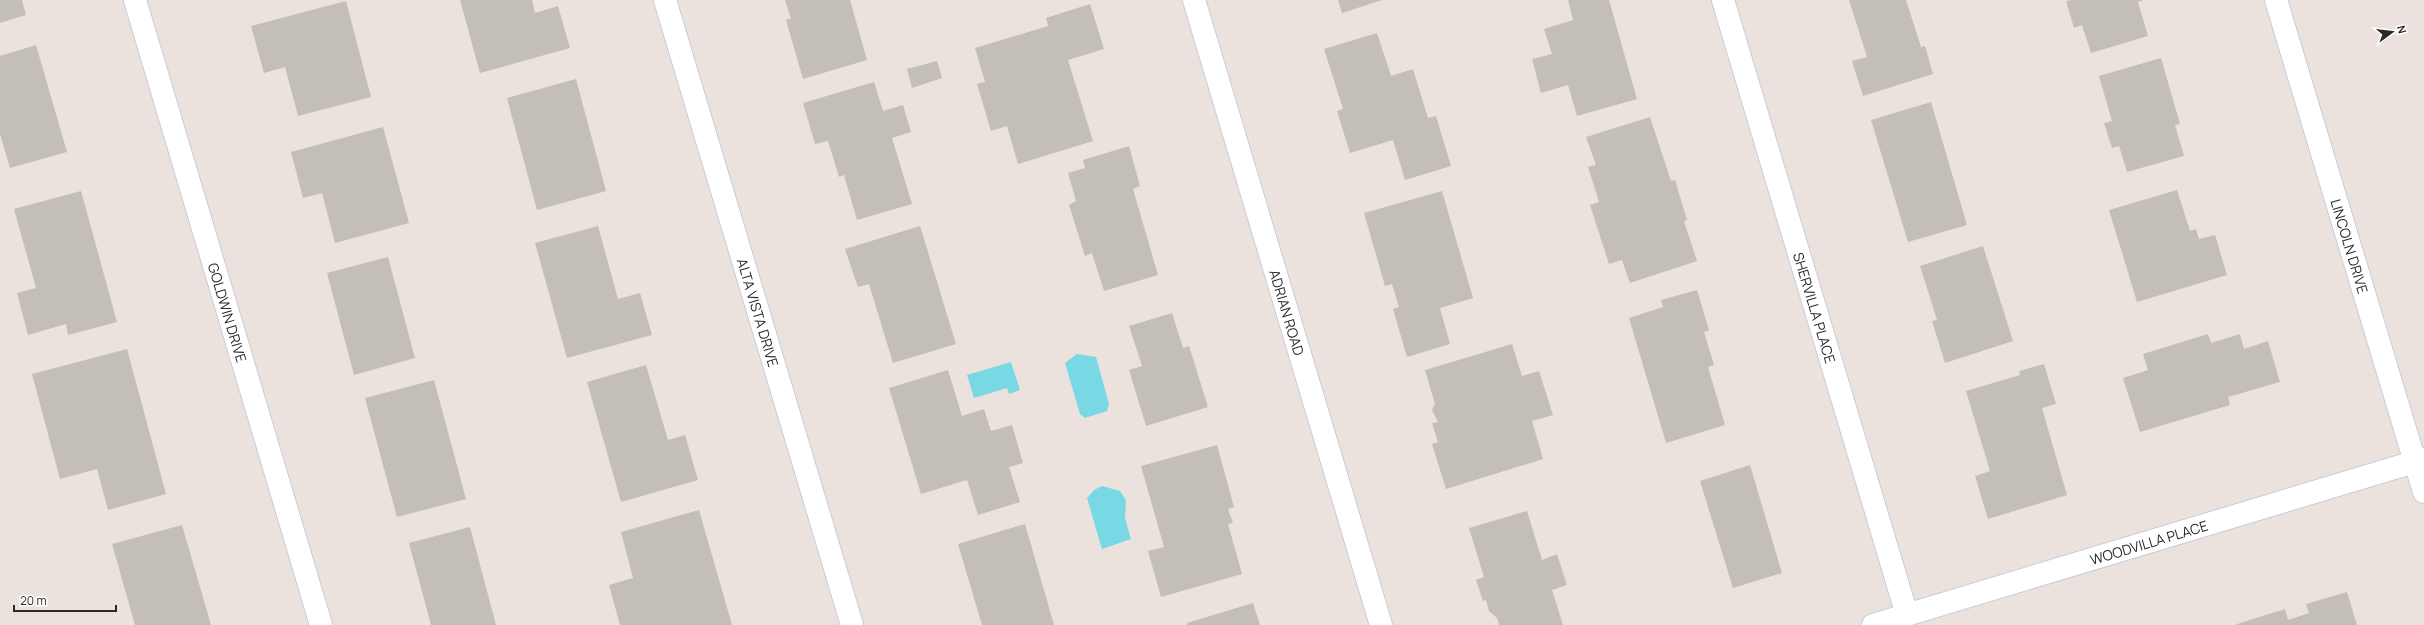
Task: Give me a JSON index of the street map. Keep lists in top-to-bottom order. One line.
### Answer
{"streets":{"street":["LINCOLN DRIVE","SHERVILLA PLACE","ADRIAN ROAD","GOLDWIN DRIVE","ALTA VISTA DRIVE","WOODVILLA PLACE"]},"crossings":[["LINCOLN DRIVE","WOODVILLA PLACE"],["SHERVILLA PLACE","WOODVILLA PLACE"]],"scale_bar":"20 m","north":"right"}
